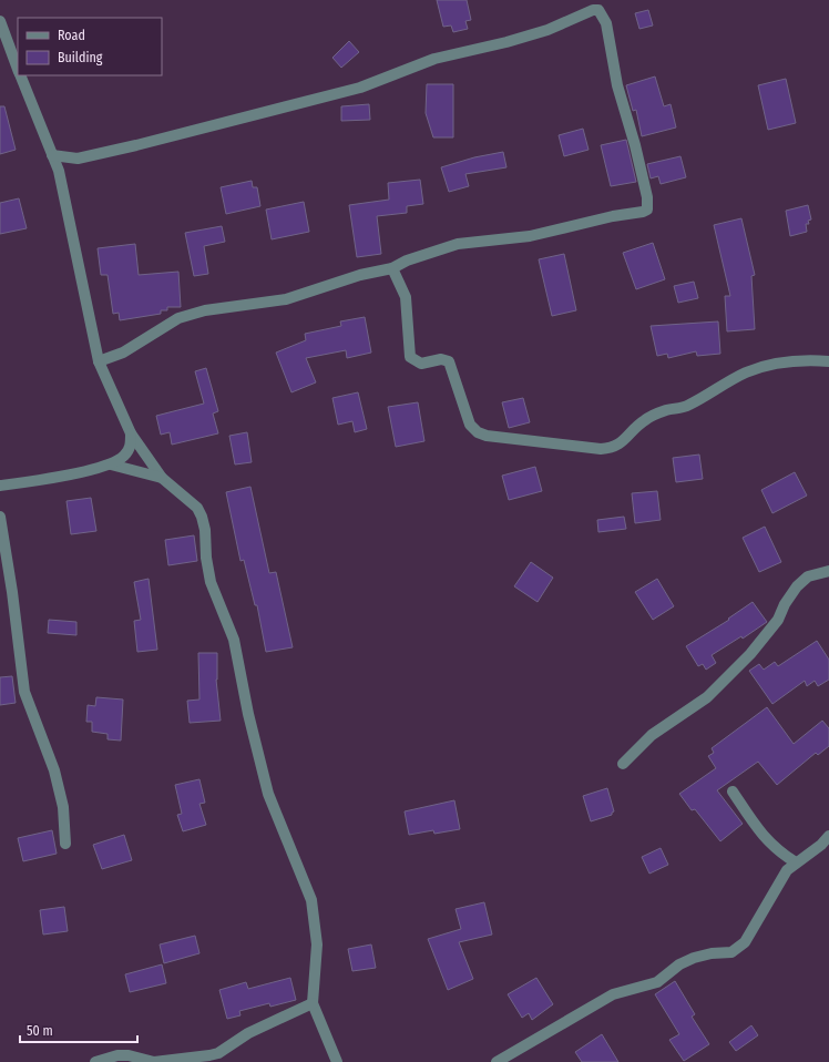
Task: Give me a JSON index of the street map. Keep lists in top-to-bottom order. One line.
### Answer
{"legend":["Road","Building"],"scale_bar":"50 m"}
